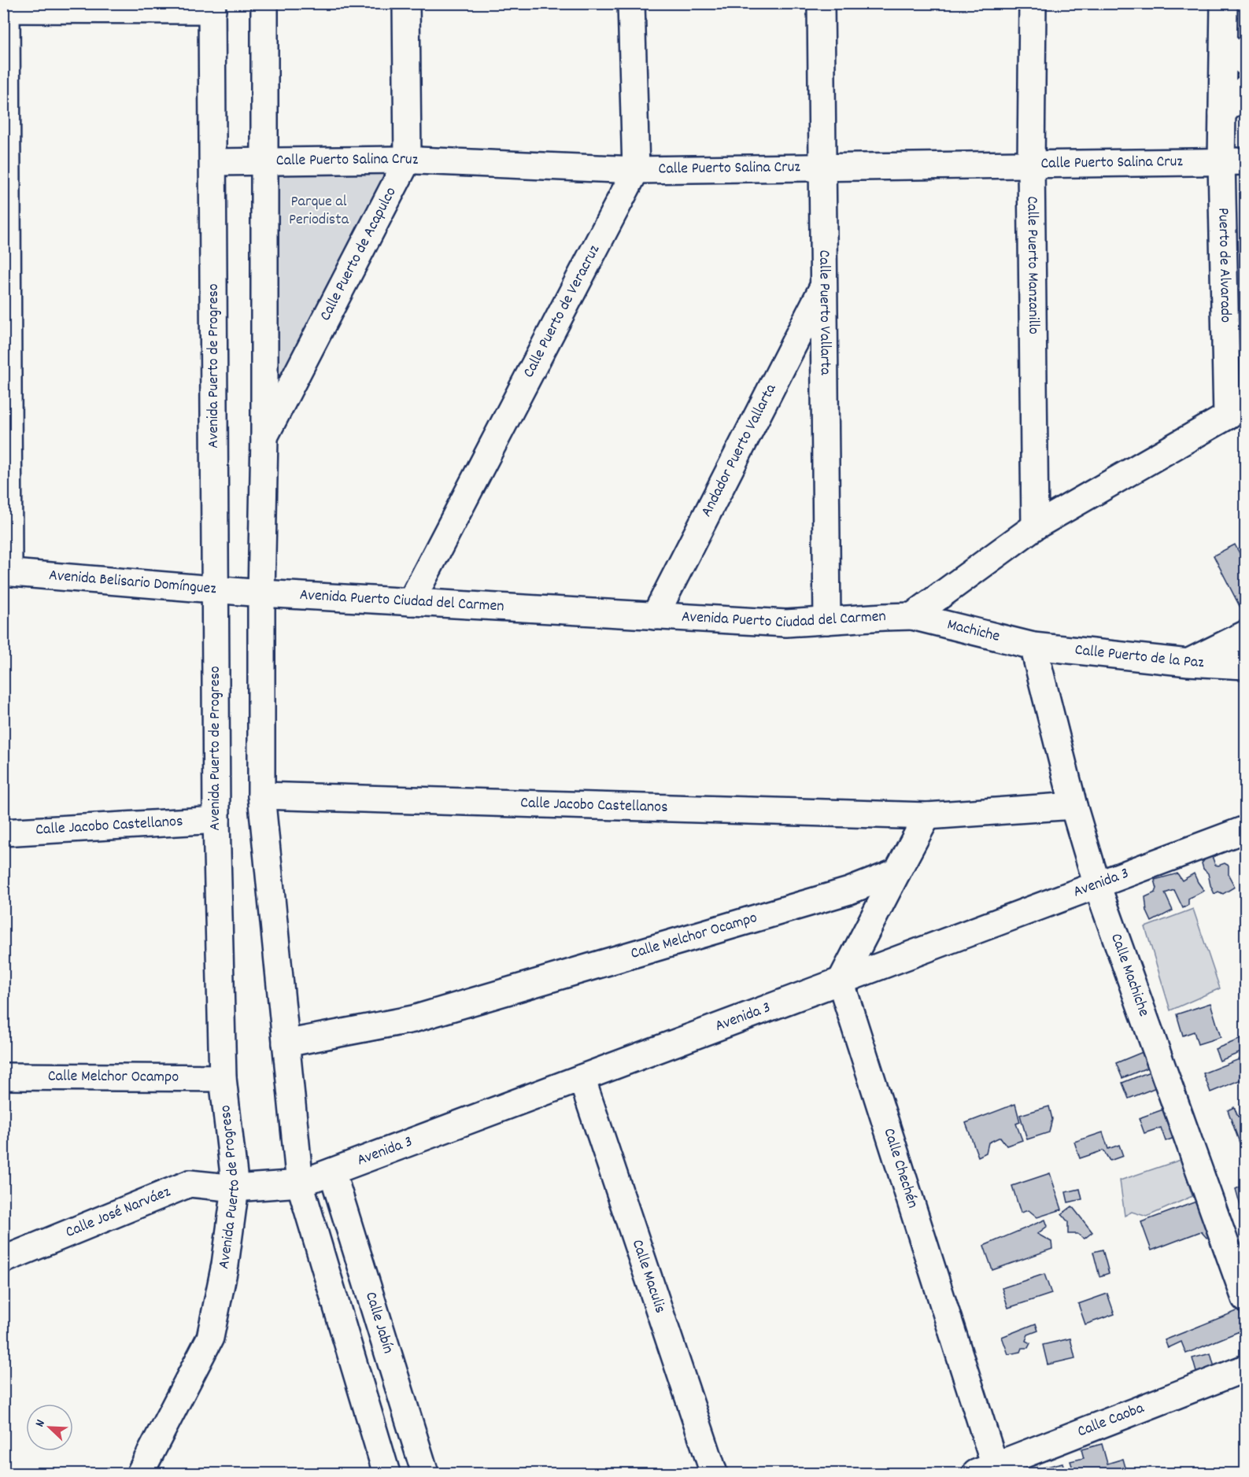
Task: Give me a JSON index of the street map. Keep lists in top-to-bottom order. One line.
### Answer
{"streets":{"street":["Calle Puerto Salina Cruz","Calle Puerto de Acapulco","Calle Puerto Manzanillo","Puerto de Alvarado","Calle Puerto de Veracruz","Calle Puerto Vallarta","Avenida Puerto de Progreso","Andador Puerto Vallarta","Avenida Belisario Domínguez","Avenida Puerto Ciudad del Carmen","Machiche","Calle Puerto de la Paz","Calle Jacobo Castellanos","Avenida 3","Calle Melchor Ocampo","Calle Machiche","Calle Chechén","Calle José Narváez","Calle Maculis","Calle Jabín","Calle Caoba"]},"crossings":[["Calle Puerto Salina Cruz","Calle Puerto de Acapulco"],["Calle Puerto Salina Cruz","Calle Puerto Manzanillo"],["Calle Puerto Salina Cruz","Puerto de Alvarado"],["Calle Puerto Salina Cruz","Calle Puerto de Veracruz"],["Calle Puerto Salina Cruz","Calle Puerto Vallarta"],["Calle Puerto Salina Cruz","Avenida Puerto de Progreso"],["Calle Puerto de Veracruz","Avenida Puerto Ciudad del Carmen"],["Calle Puerto Vallarta","Andador Puerto Vallarta"],["Calle Puerto Vallarta","Avenida Puerto Ciudad del Carmen"],["Avenida Puerto de Progreso","Avenida Belisario Domínguez"],["Avenida Puerto de Progreso","Calle Jacobo Castellanos"],["Avenida Puerto de Progreso","Avenida 3"],["Avenida Puerto de Progreso","Calle Melchor Ocampo"],["Avenida Puerto de Progreso","Calle José Narváez"],["Andador Puerto Vallarta","Avenida Puerto Ciudad del Carmen"],["Avenida Belisario Domínguez","Avenida Puerto Ciudad del Carmen"],["Avenida Puerto Ciudad del Carmen","Machiche"],["Machiche","Calle Puerto de la Paz"],["Machiche","Calle Machiche"],["Calle Puerto de la Paz","Calle Machiche"],["Avenida 3","Calle Machiche"],["Avenida 3","Calle Chechén"],["Avenida 3","Calle José Narváez"],["Avenida 3","Calle Maculis"],["Avenida 3","Calle Jabín"],["Calle Chechén","Calle Caoba"]],"parks":["Parque al Periodista"],"north":"top left"}
